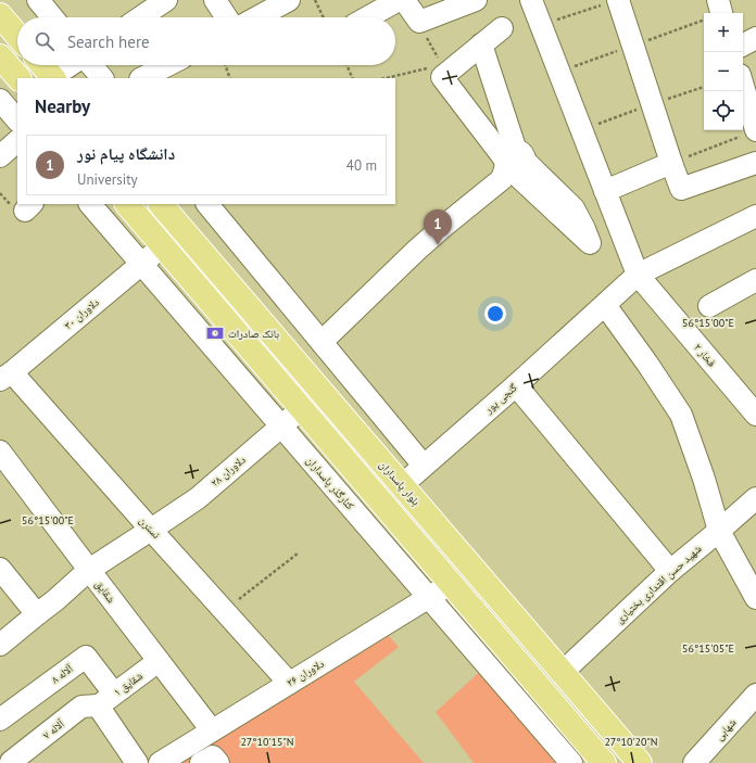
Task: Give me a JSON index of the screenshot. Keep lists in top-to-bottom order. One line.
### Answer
{"streets":{"main road":["بلوار پاسداران"],"street":["دلاوران ۳۰","فخار ۲","گنجی پور","دلاوران ۲۸","کنارگذر پاسداران","نسترن","شهید حسن اقتداری بختیاری","شقایق","دلاوران ۲۶","آلاله ۸","شقایق ۱","آلاله ۷","شهابی"]},"crossings":[["دلاوران ۳۰","کنارگذر پاسداران"],["دلاوران ۳۰","نسترن"],["فخار ۲","گنجی پور"],["گنجی پور","بلوار پاسداران"],["دلاوران ۲۸","کنارگذر پاسداران"],["دلاوران ۲۸","نسترن"],["دلاوران ۲۸","شقایق"],["کنارگذر پاسداران","دلاوران ۲۶"],["بلوار پاسداران","شهید حسن اقتداری بختیاری"],["نسترن","دلاوران ۲۶"],["شقایق","دلاوران ۲۶"],["شقایق","شقایق ۱"],["آلاله ۸","شقایق ۱"],["آلاله ۸","آلاله ۷"],["شقایق ۱","آلاله ۷"]],"places":{"bank":["بانک صادرات"]},"page":{"map_buttons":["+","−"],"search":"Search here","heading":"Nearby","list":[{"mark":"1","name":"دانشگاه پیام نور","note":"University","value":"40 m"}],"pins":"1"},"coordinates":["56°15'00\"E","56°15'05\"E","27°10'15\"N","27°10'20\"N"]}
